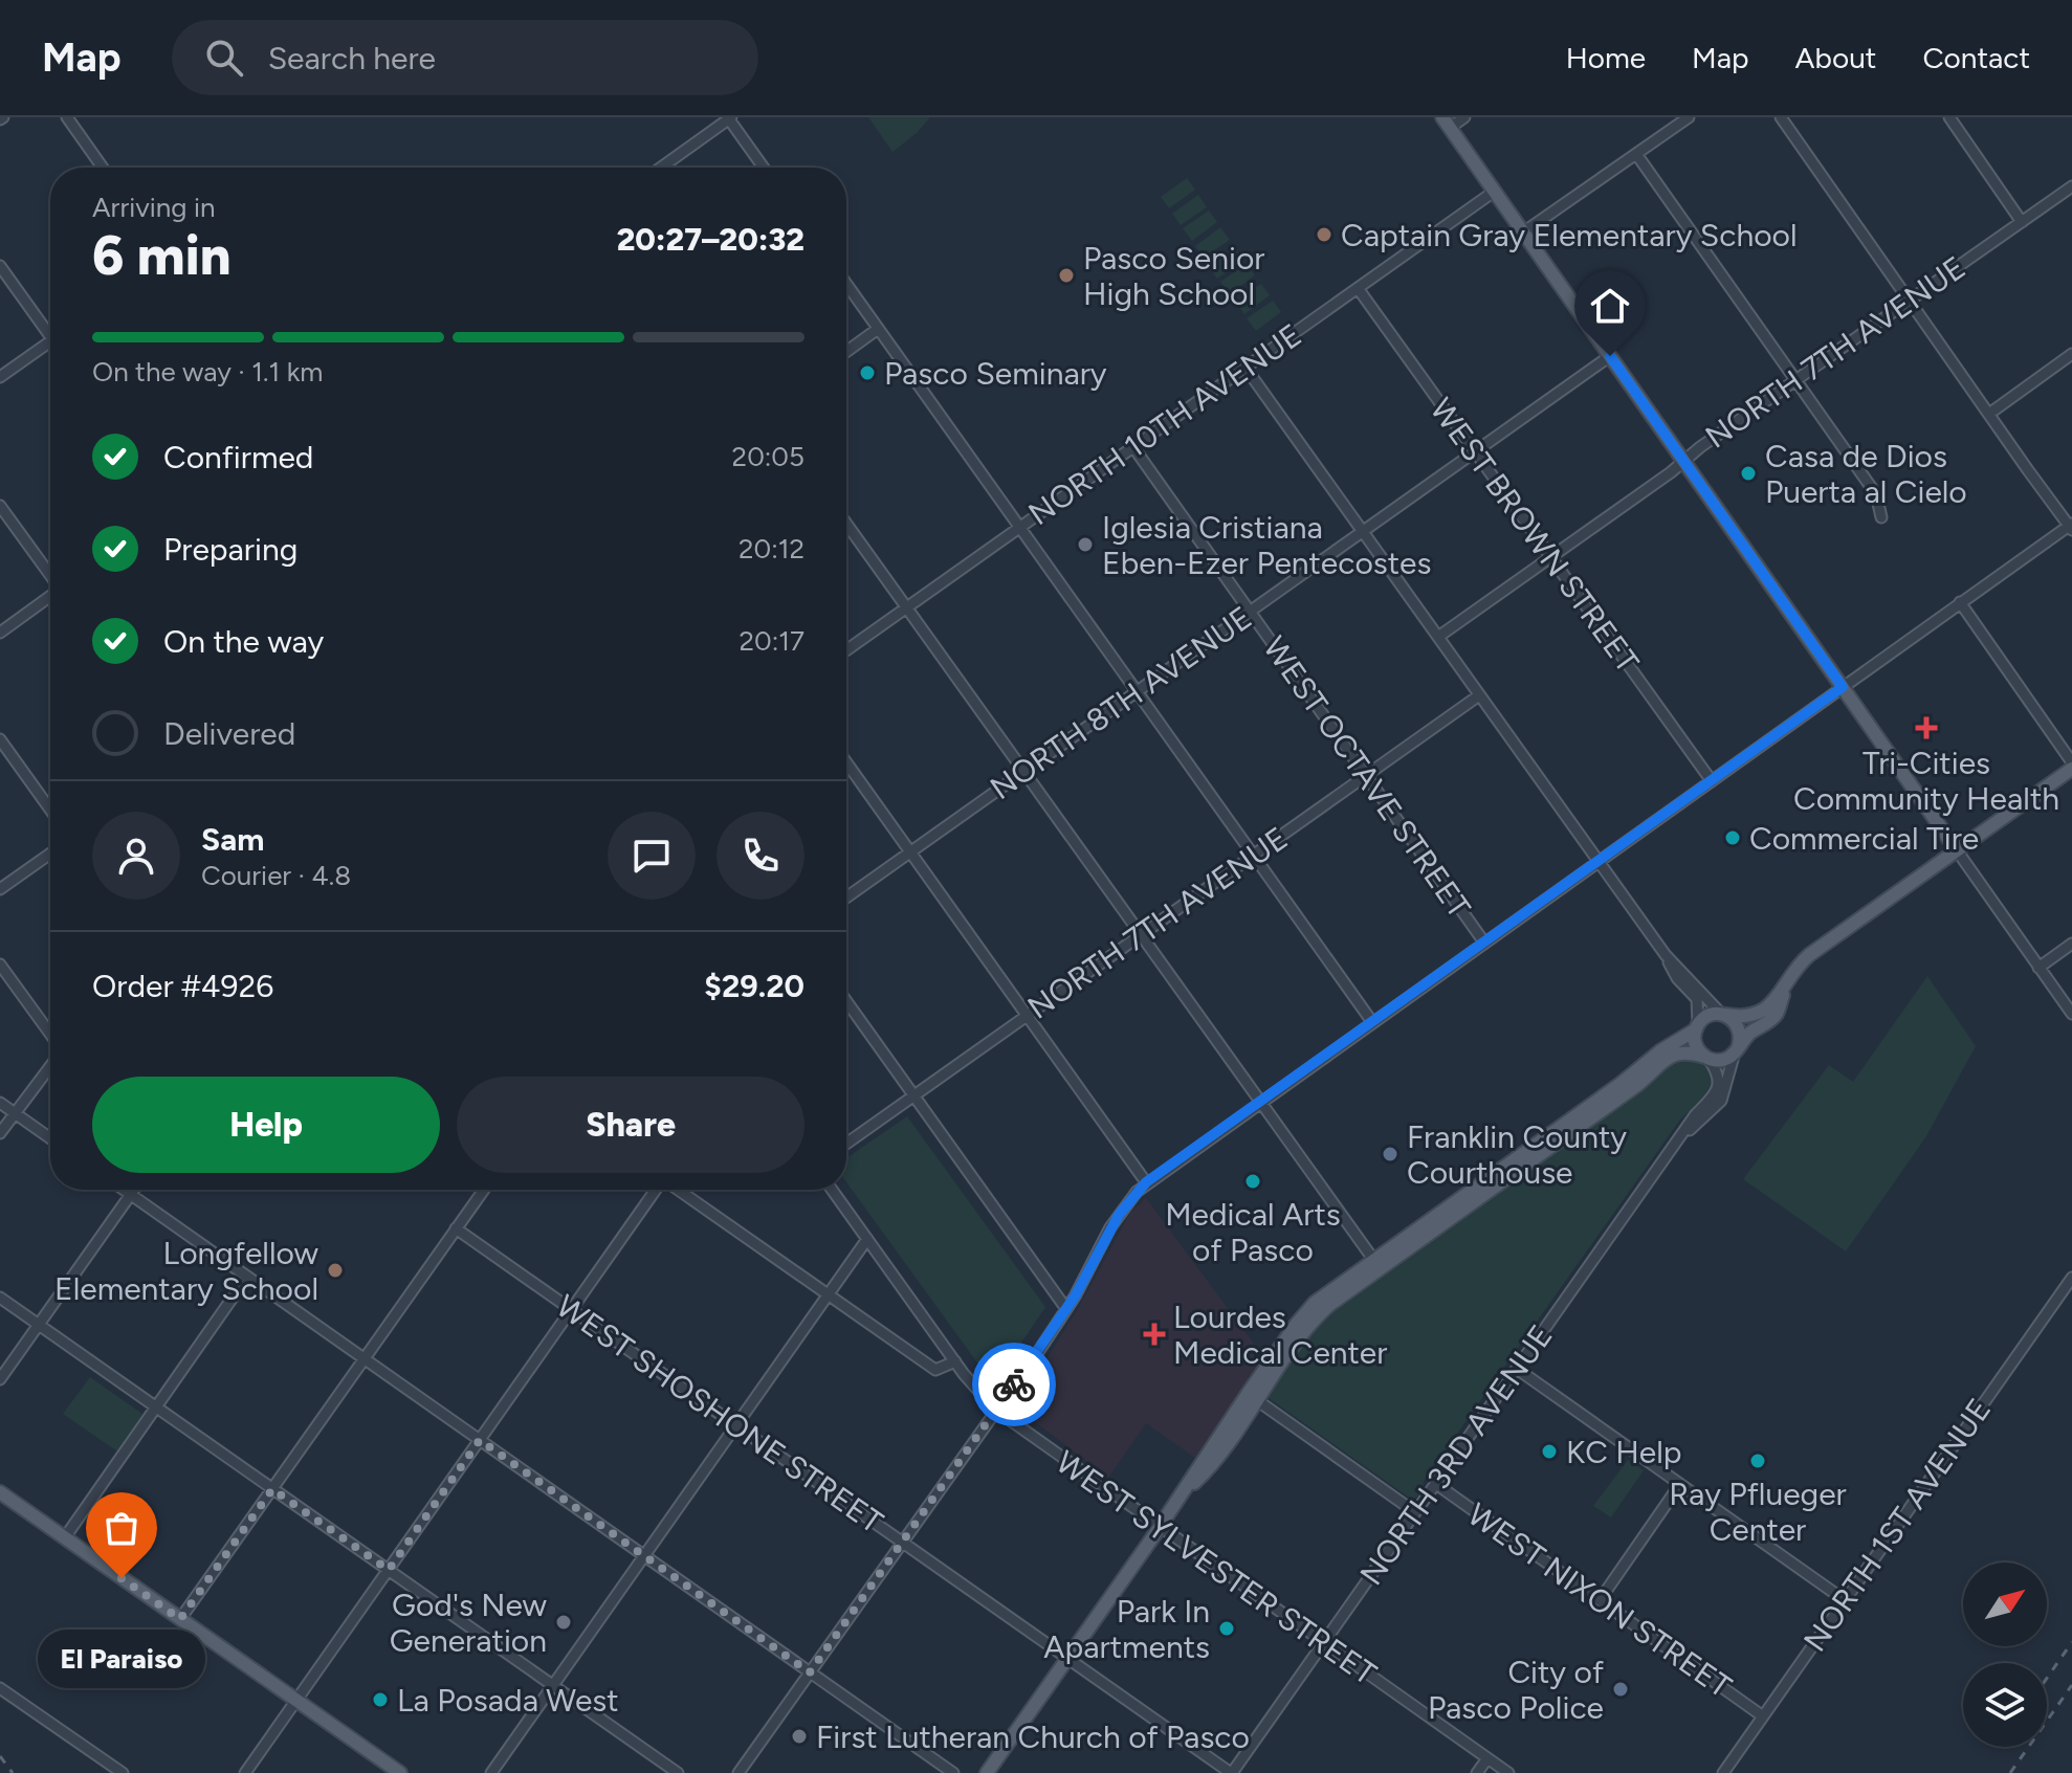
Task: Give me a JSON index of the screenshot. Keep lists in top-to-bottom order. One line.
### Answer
{"streets":{"street":["NORTH 7TH AVENUE","NORTH 10TH AVENUE","WEST BROWN STREET","NORTH 8TH AVENUE","WEST OCTAVE STREET","WEST SHOSHONE STREET","NORTH 3RD AVENUE","NORTH 1ST AVENUE","WEST SYLVESTER STREET","WEST NIXON STREET"]},"crossings":[["NORTH 7TH AVENUE","WEST BROWN STREET"],["NORTH 7TH AVENUE","WEST OCTAVE STREET"],["NORTH 10TH AVENUE","WEST BROWN STREET"],["NORTH 10TH AVENUE","WEST OCTAVE STREET"],["WEST BROWN STREET","NORTH 8TH AVENUE"],["NORTH 8TH AVENUE","WEST OCTAVE STREET"],["WEST SHOSHONE STREET","NORTH 3RD AVENUE"],["NORTH 3RD AVENUE","WEST SYLVESTER STREET"],["NORTH 3RD AVENUE","WEST NIXON STREET"],["NORTH 1ST AVENUE","WEST NIXON STREET"]],"places":{"other":["Captain Gray Elementary School","Pasco Senior High School","Pasco Seminary","Casa de Dios Puerta al Cielo","Iglesia Cristiana Eben-Ezer Pentecostes","Commercial Tire","Franklin County Courthouse","Medical Arts of Pasco","Longfellow Elementary School","KC Help","Ray Pflueger Center","El Paraiso","God's New Generation","Park In Apartments","City of Pasco Police","La Posada West","First Lutheran Church of Pasco"],"health":["Tri-Cities Community Health","Lourdes Medical Center"]},"north":"top right","page":{"header":"Map","search":"Search here","nav":["Home","Map","About","Contact"],"heading":["6 min","Arriving in","20:27–20:32"],"panel":["Sam","Courier · 4.8","Order #4926","$29.20"],"bar":"On the way · 1.1 km","list":[["Confirmed","20:05"],["Preparing","20:12"],["On the way","20:17"],"Delivered"],"buttons":["Help","Share"],"bubble":"El Paraiso"}}
